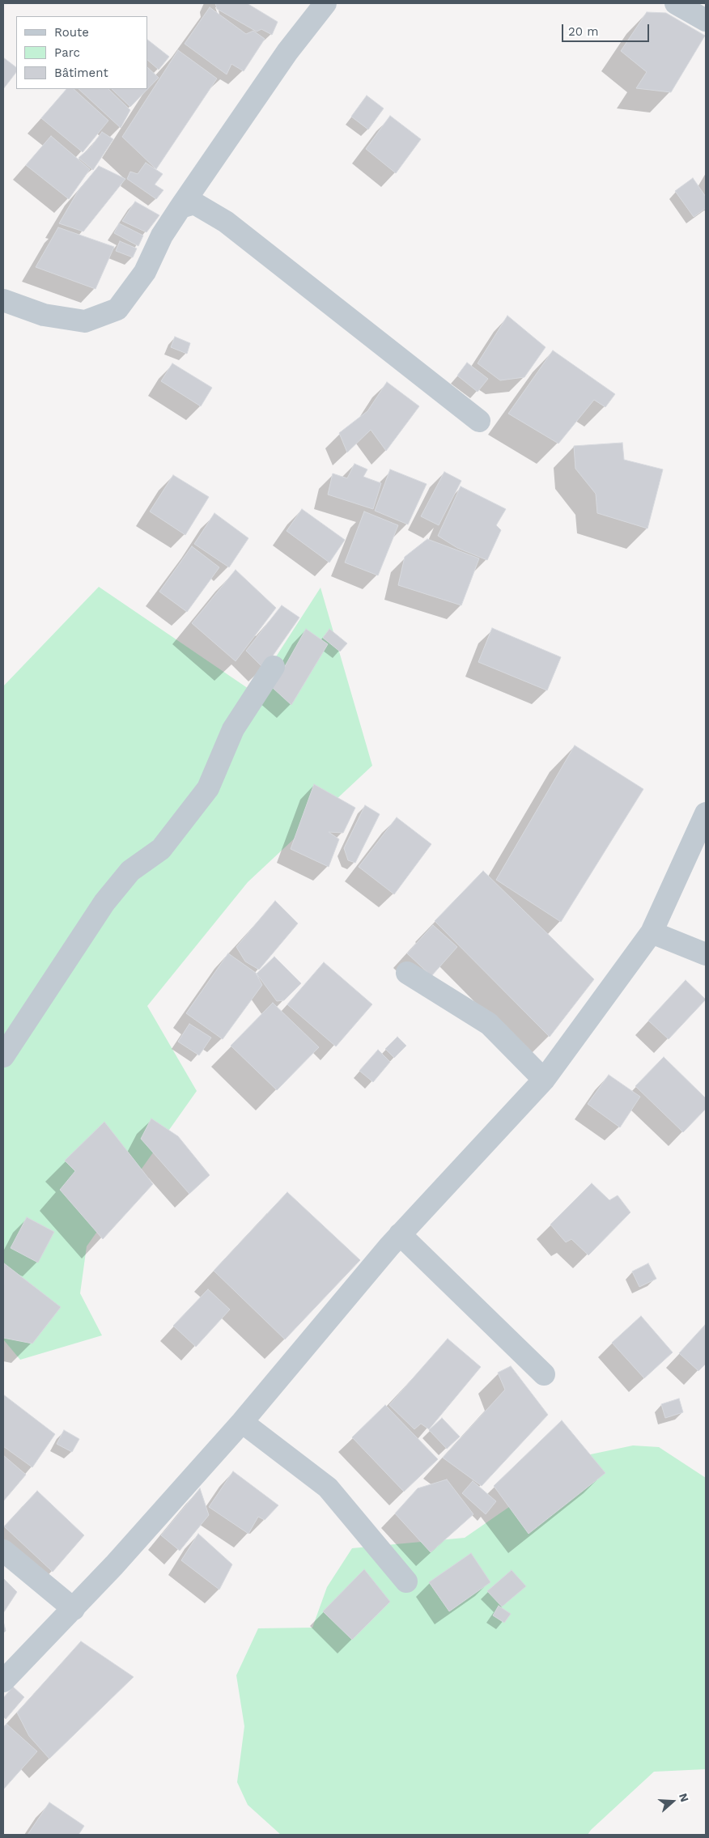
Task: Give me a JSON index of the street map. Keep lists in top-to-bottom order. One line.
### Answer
{"legend":["Route","Parc","Bâtiment"],"scale_bar":"20 m","north":"right"}
